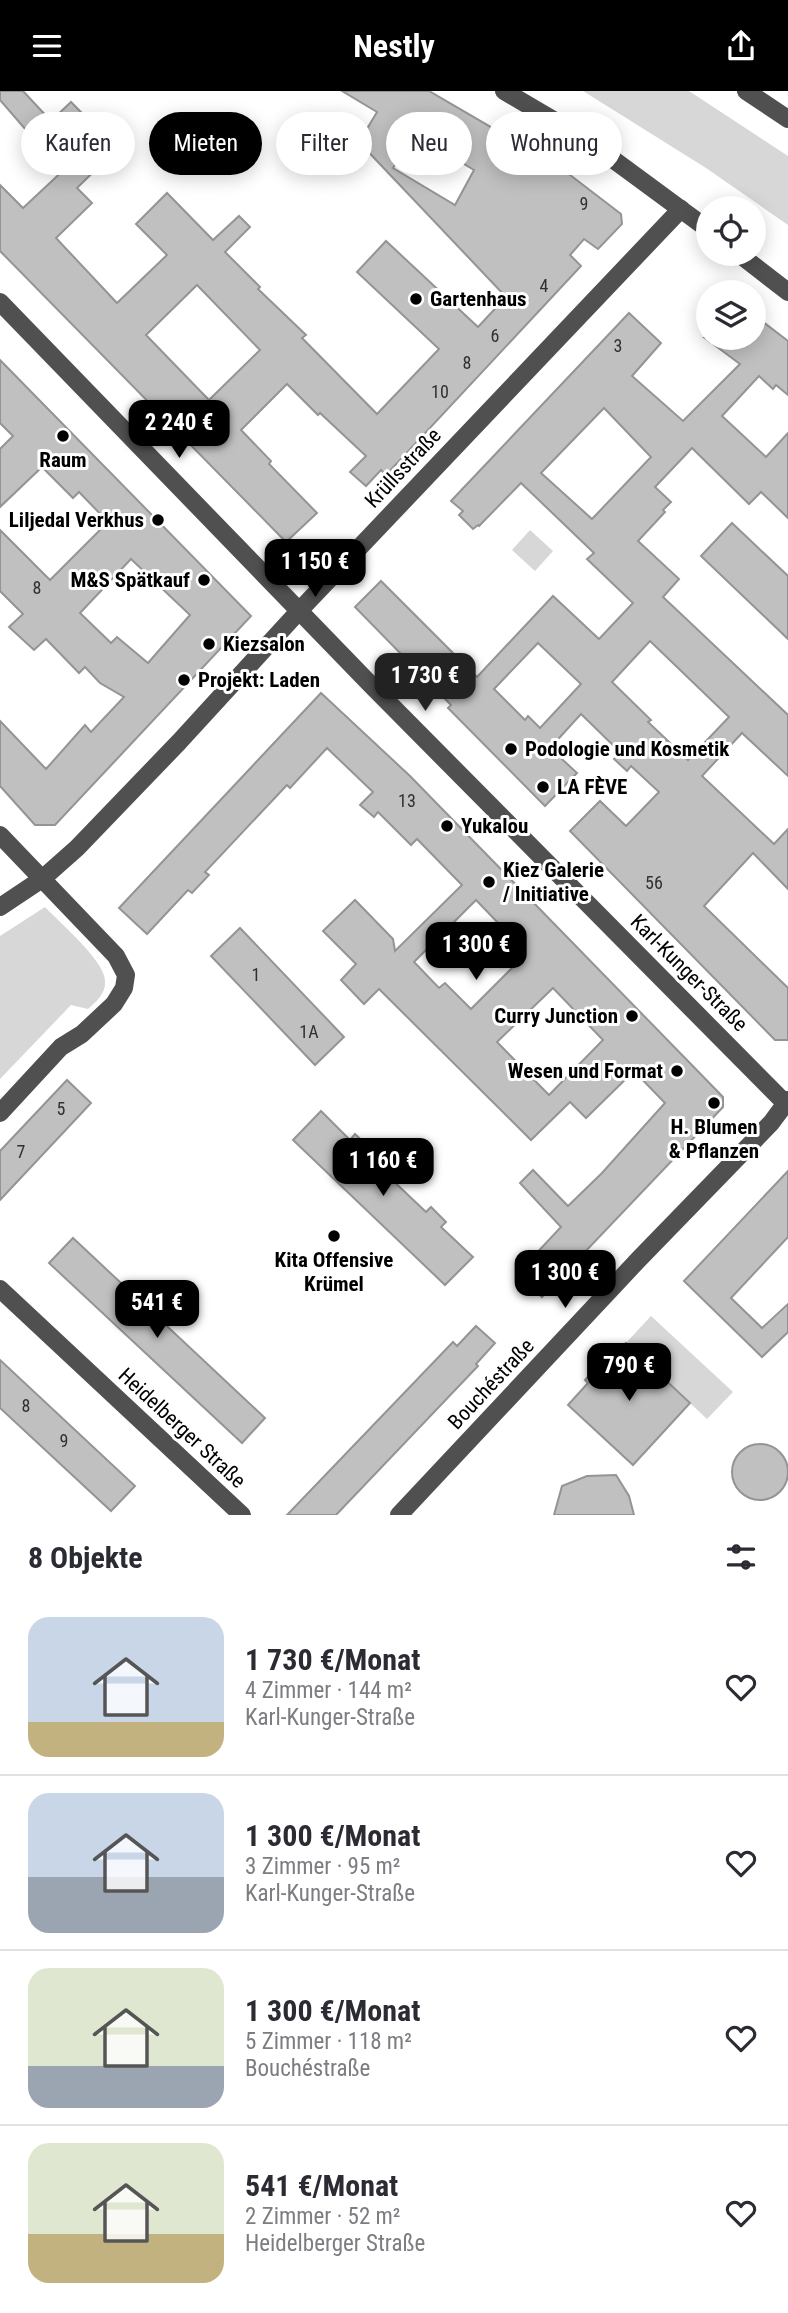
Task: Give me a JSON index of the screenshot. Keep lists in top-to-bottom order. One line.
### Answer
{"streets":{"street":["Krüllsstraße","Karl-Kunger-Straße","Bouchéstraße","Heidelberger Straße"]},"crossings":[["Krüllsstraße","Karl-Kunger-Straße"],["Karl-Kunger-Straße","Bouchéstraße"]],"places":["Gartenhaus","Raum","Liljedal Verkhus","M&S Spätkauf","Kiezsalon","Projekt: Laden","Podologie und Kosmetik","LA FÈVE","Yukalou","Kiez Galerie / Initiative","Curry Junction","Wesen und Format","H. Blumen & Pflanzen","Kita Offensive Krümel"],"house_numbers":["9","4","6","3","8","10","8","13","56","1","1A","5","7","8","9"],"page":{"header":"Nestly","chip":["Kaufen","Mieten","Filter","Neu","Wohnung"],"price":["2 240 €","1 150 €","1 730 €","1 300 €","1 160 €","1 300 €","541 €","790 €"],"heading":"8 Objekte","list":[{"name":"1 730 €/Monat","note":"4 Zimmer · 144 m² · Karl-Kunger-Straße"},{"name":"1 300 €/Monat","note":"3 Zimmer · 95 m² · Karl-Kunger-Straße"},{"name":"1 300 €/Monat","note":"5 Zimmer · 118 m² · Bouchéstraße"},{"name":"541 €/Monat","note":"2 Zimmer · 52 m² · Heidelberger Straße"}]}}
